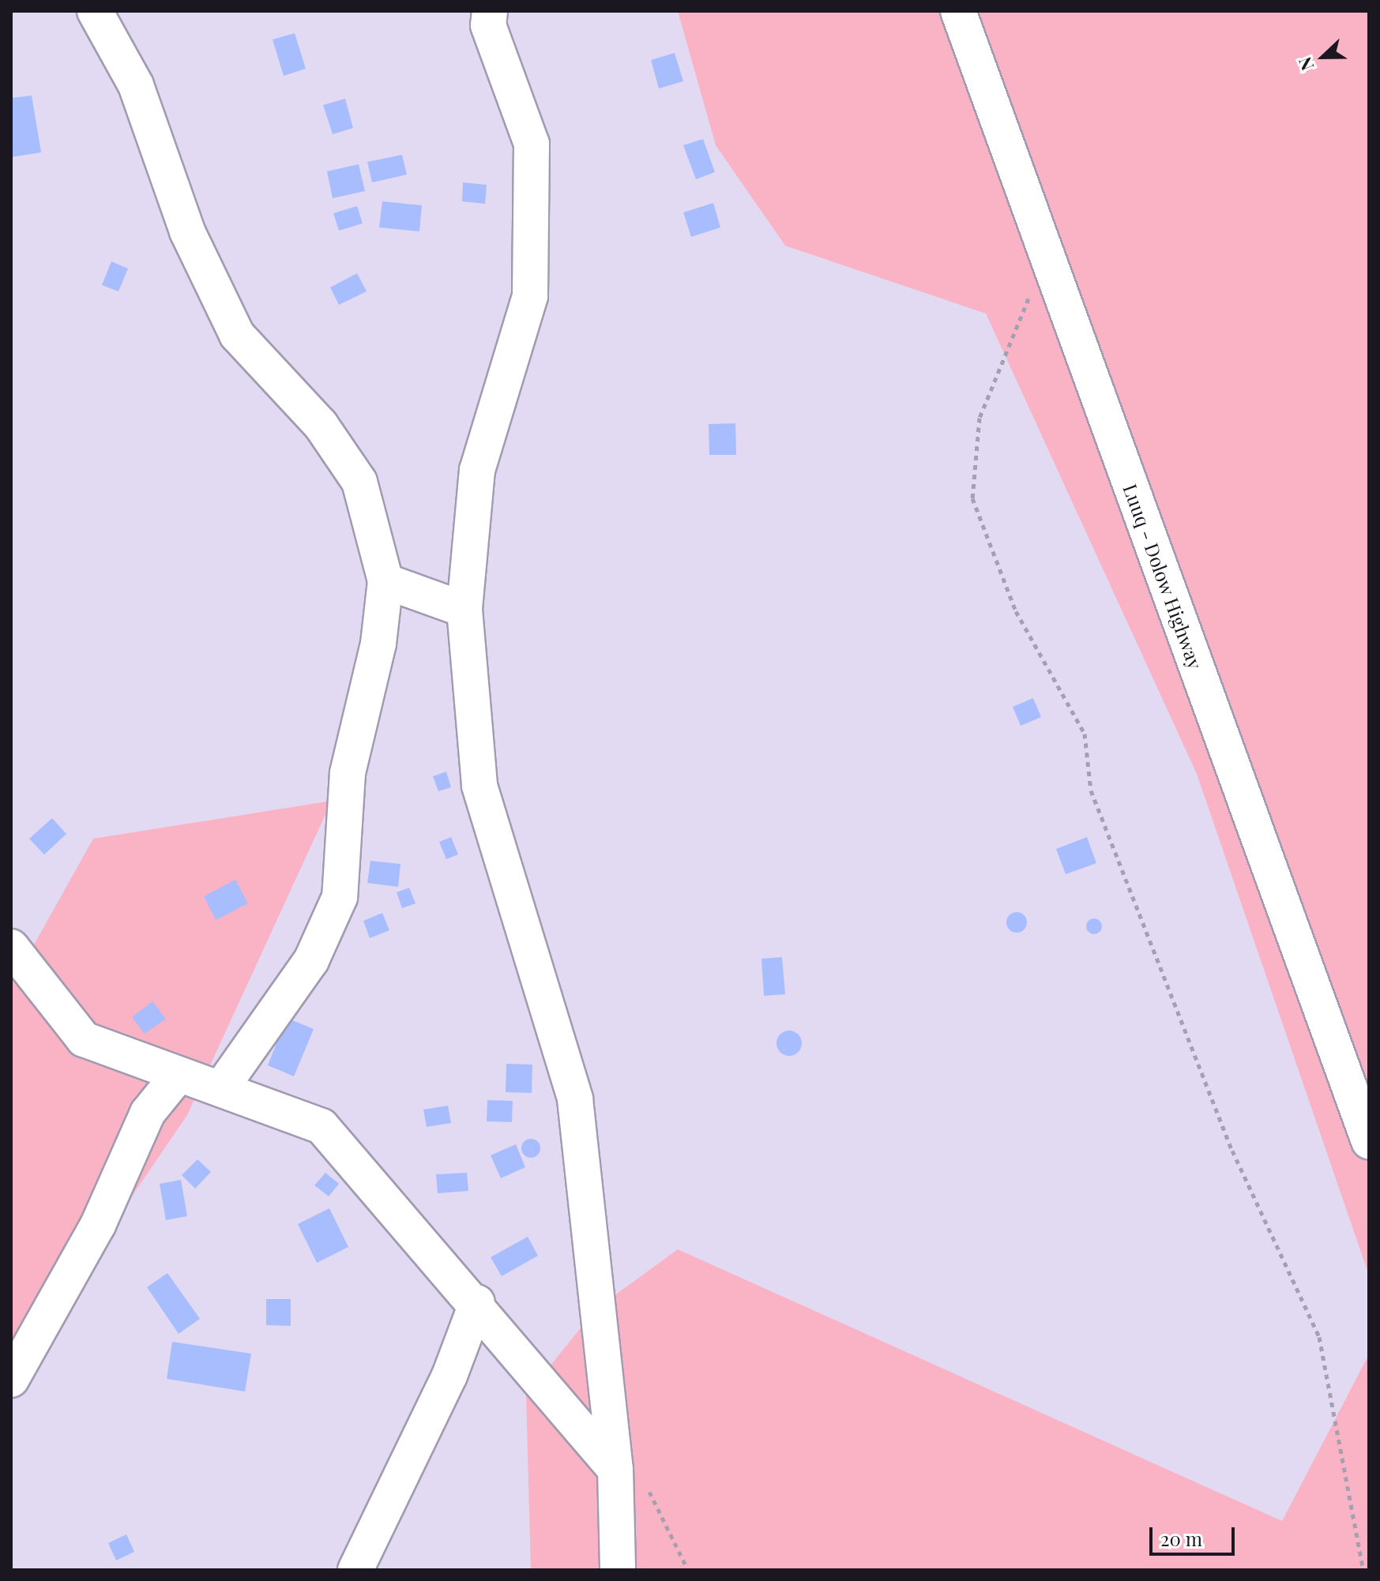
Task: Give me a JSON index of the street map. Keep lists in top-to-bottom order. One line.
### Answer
{"streets":{"street":["Luuq - Dolow Highway"]},"scale_bar":"20 m","north":"left"}
